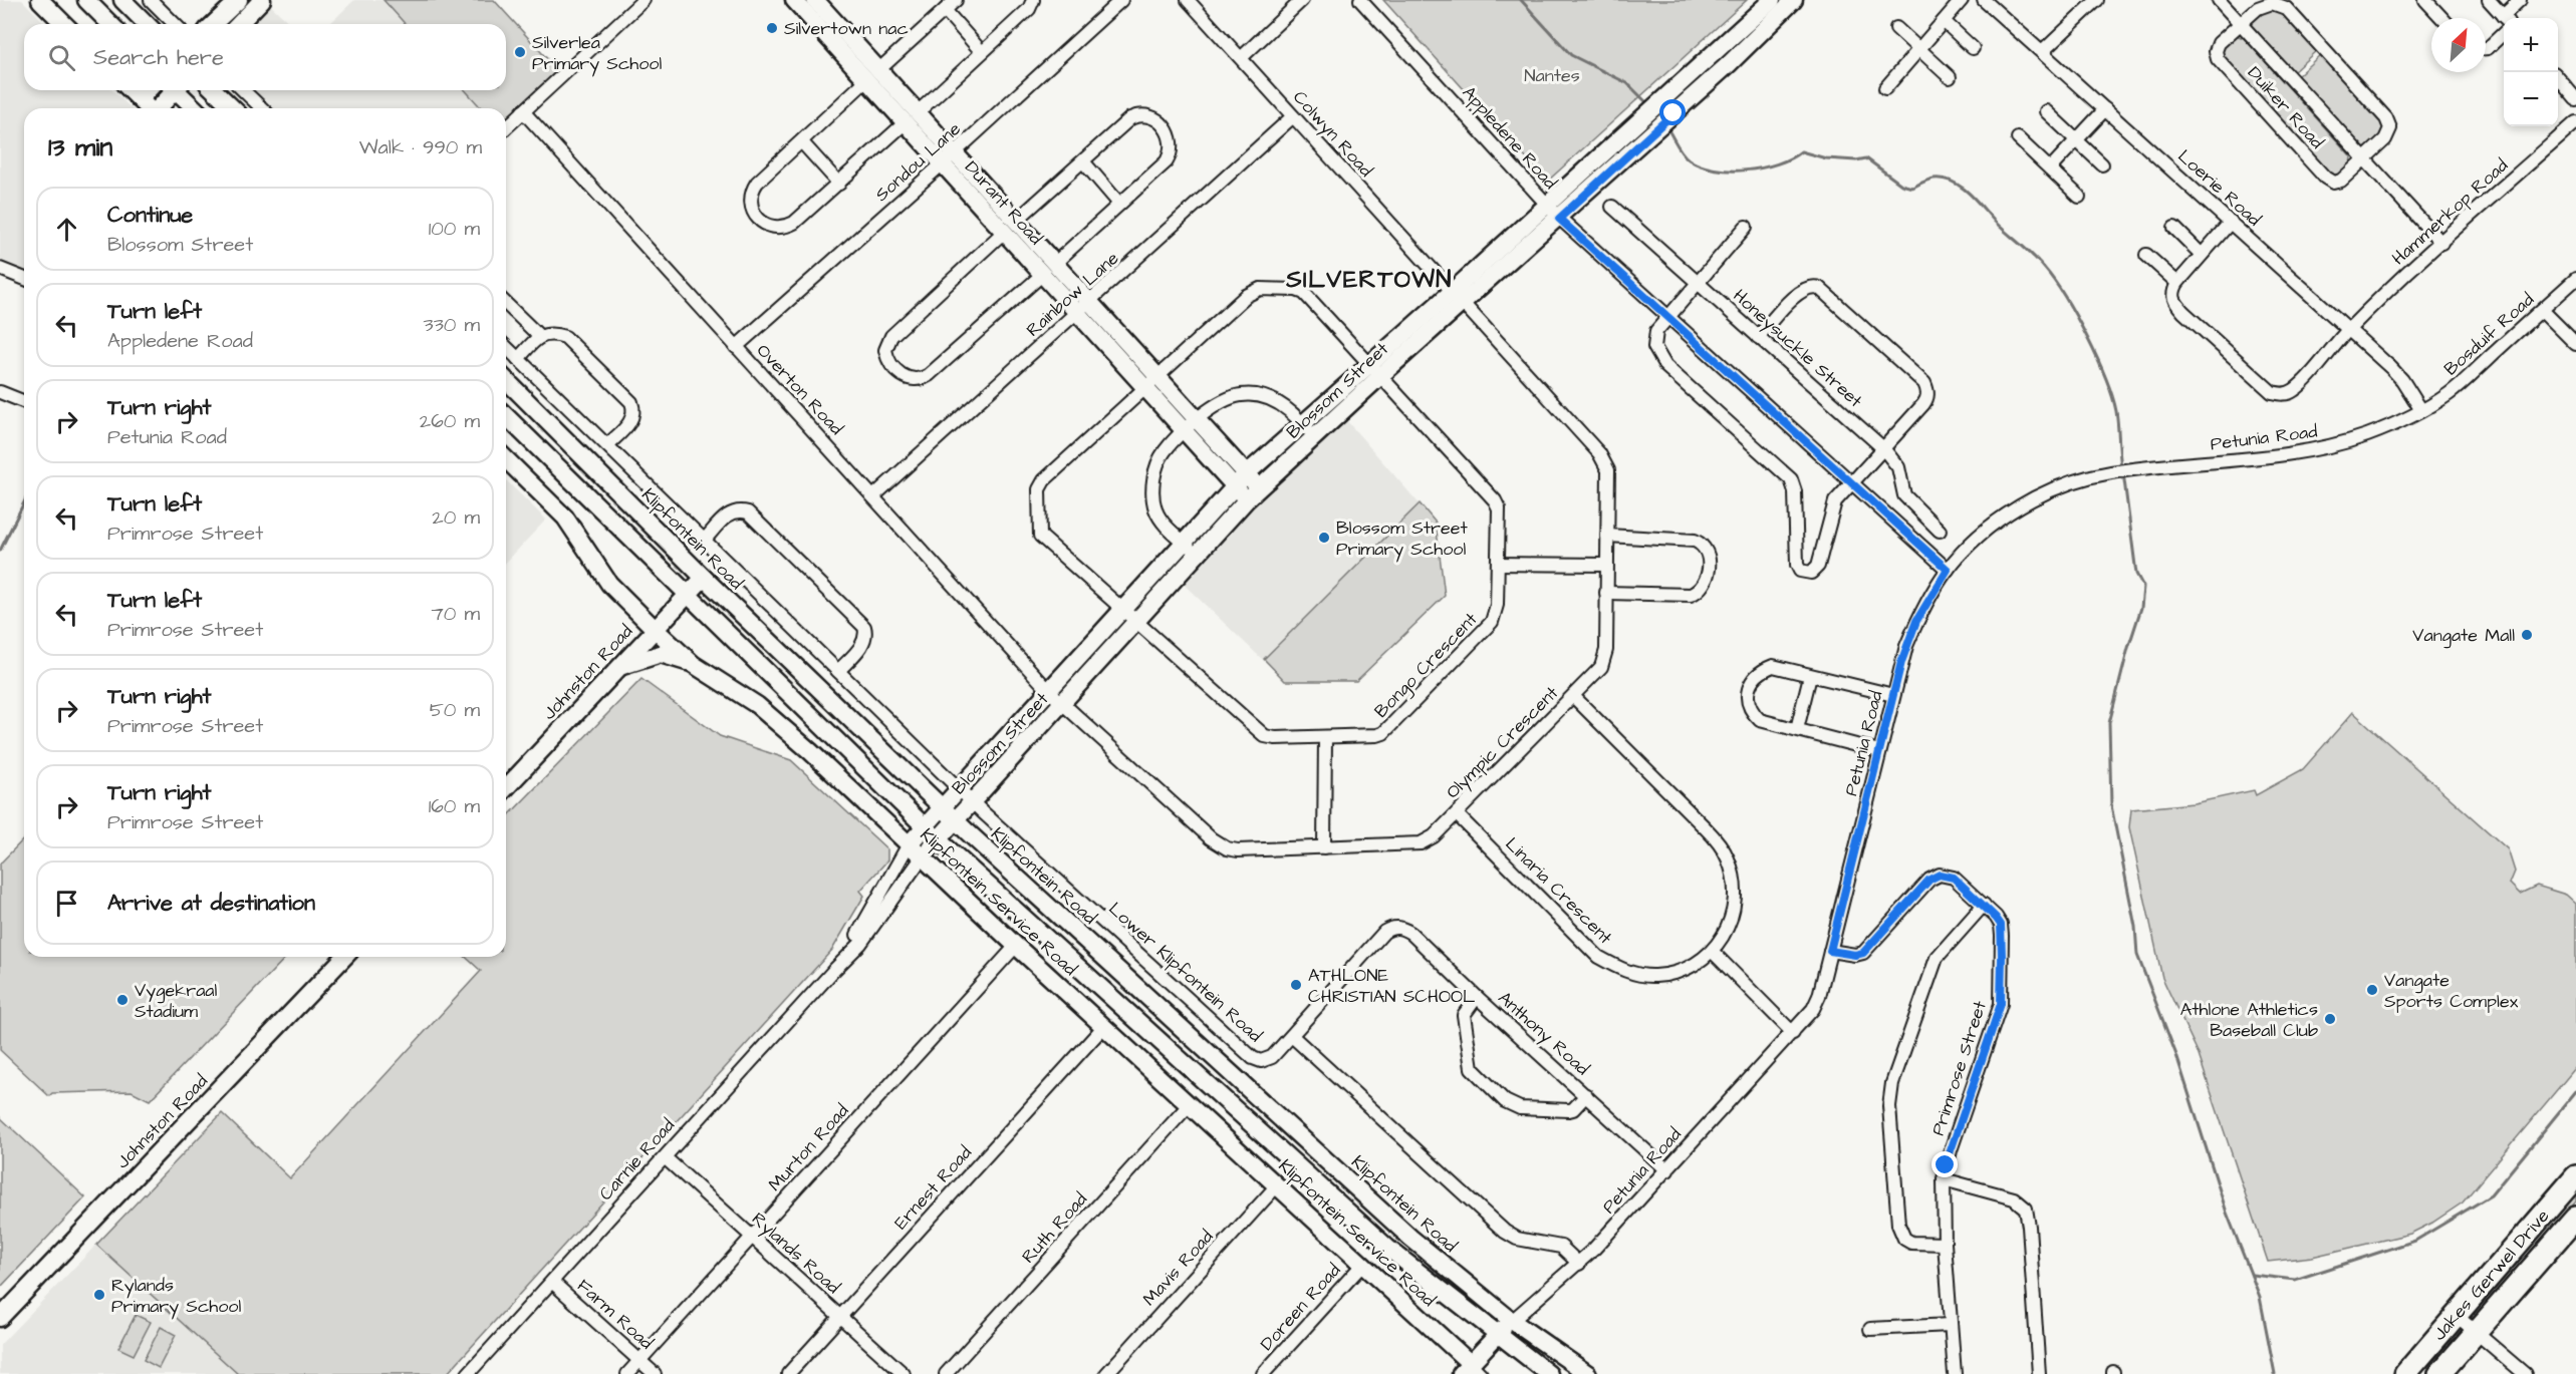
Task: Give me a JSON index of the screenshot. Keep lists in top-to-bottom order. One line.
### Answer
{"streets":{"highway":["Jakes Gerwel Drive"],"street":["Duiker Road","Colwyn Road","Appledene Road","Sondou Lane","Loerie Road","Durant Road","Hammerkop Road","Rainbow Lane","Bosduif Road","Honeysuckle Street","Overton Road","Blossom Street","Petunia Road","Klipfontein Road","Bongo Crescent","Johnston Road","Olympic Crescent","Linaria Crescent","Klipfontein Service Road","Lower Klipfontein Road","Anthony Road","Primrose Street","Murton Road","Carnie Road","Ernest Road","Ruth Road","Rylands Road","Mavis Road","Doreen Road","Farm Road"]},"crossings":[["Duiker Road","Hammerkop Road"],["Colwyn Road","Rainbow Lane"],["Colwyn Road","Blossom Street"],["Colwyn Road","Olympic Crescent"],["Appledene Road","Blossom Street"],["Appledene Road","Petunia Road"],["Sondou Lane","Durant Road"],["Sondou Lane","Overton Road"],["Loerie Road","Hammerkop Road"],["Loerie Road","Bosduif Road"],["Loerie Road","Petunia Road"],["Durant Road","Rainbow Lane"],["Durant Road","Blossom Street"],["Durant Road","Bongo Crescent"],["Rainbow Lane","Overton Road"],["Bosduif Road","Petunia Road"],["Overton Road","Blossom Street"],["Overton Road","Olympic Crescent"],["Blossom Street","Klipfontein Road"],["Blossom Street","Bongo Crescent"],["Blossom Street","Olympic Crescent"],["Blossom Street","Lower Klipfontein Road"],["Blossom Street","Carnie Road"],["Petunia Road","Klipfontein Road"],["Petunia Road","Lower Klipfontein Road"],["Petunia Road","Anthony Road"],["Petunia Road","Primrose Street"],["Klipfontein Road","Johnston Road"],["Johnston Road","Klipfontein Service Road"],["Olympic Crescent","Linaria Crescent"],["Klipfontein Service Road","Murton Road"],["Klipfontein Service Road","Carnie Road"],["Klipfontein Service Road","Ernest Road"],["Klipfontein Service Road","Ruth Road"],["Klipfontein Service Road","Mavis Road"],["Klipfontein Service Road","Doreen Road"],["Lower Klipfontein Road","Anthony Road"],["Murton Road","Rylands Road"],["Murton Road","Farm Road"],["Carnie Road","Rylands Road"],["Carnie Road","Farm Road"],["Ernest Road","Rylands Road"]],"districts":["SILVERTOWN"],"parks":["Nantes"],"places":["Silvertown nac","Silverlea Primary School","Blossom Street Primary School","Vangate Mall","ATHLONE CHRISTIAN SCHOOL","Vangate Sports Complex","Vygekraal Stadium","Athlone Athletics Baseball Club","Rylands Primary School"],"north":"top right","page":{"map_buttons":["+","−"],"search":"Search here","heading":["13 min","Walk · 990 m"],"list":[["Continue","Blossom Street","100 m"],["Turn left","Appledene Road","330 m"],["Turn right","Petunia Road","260 m"],["Turn left","Primrose Street","20 m"],["Turn left","Primrose Street","70 m"],["Turn right","Primrose Street","50 m"],["Turn right","Primrose Street","160 m"],"Arrive at destination"]}}
